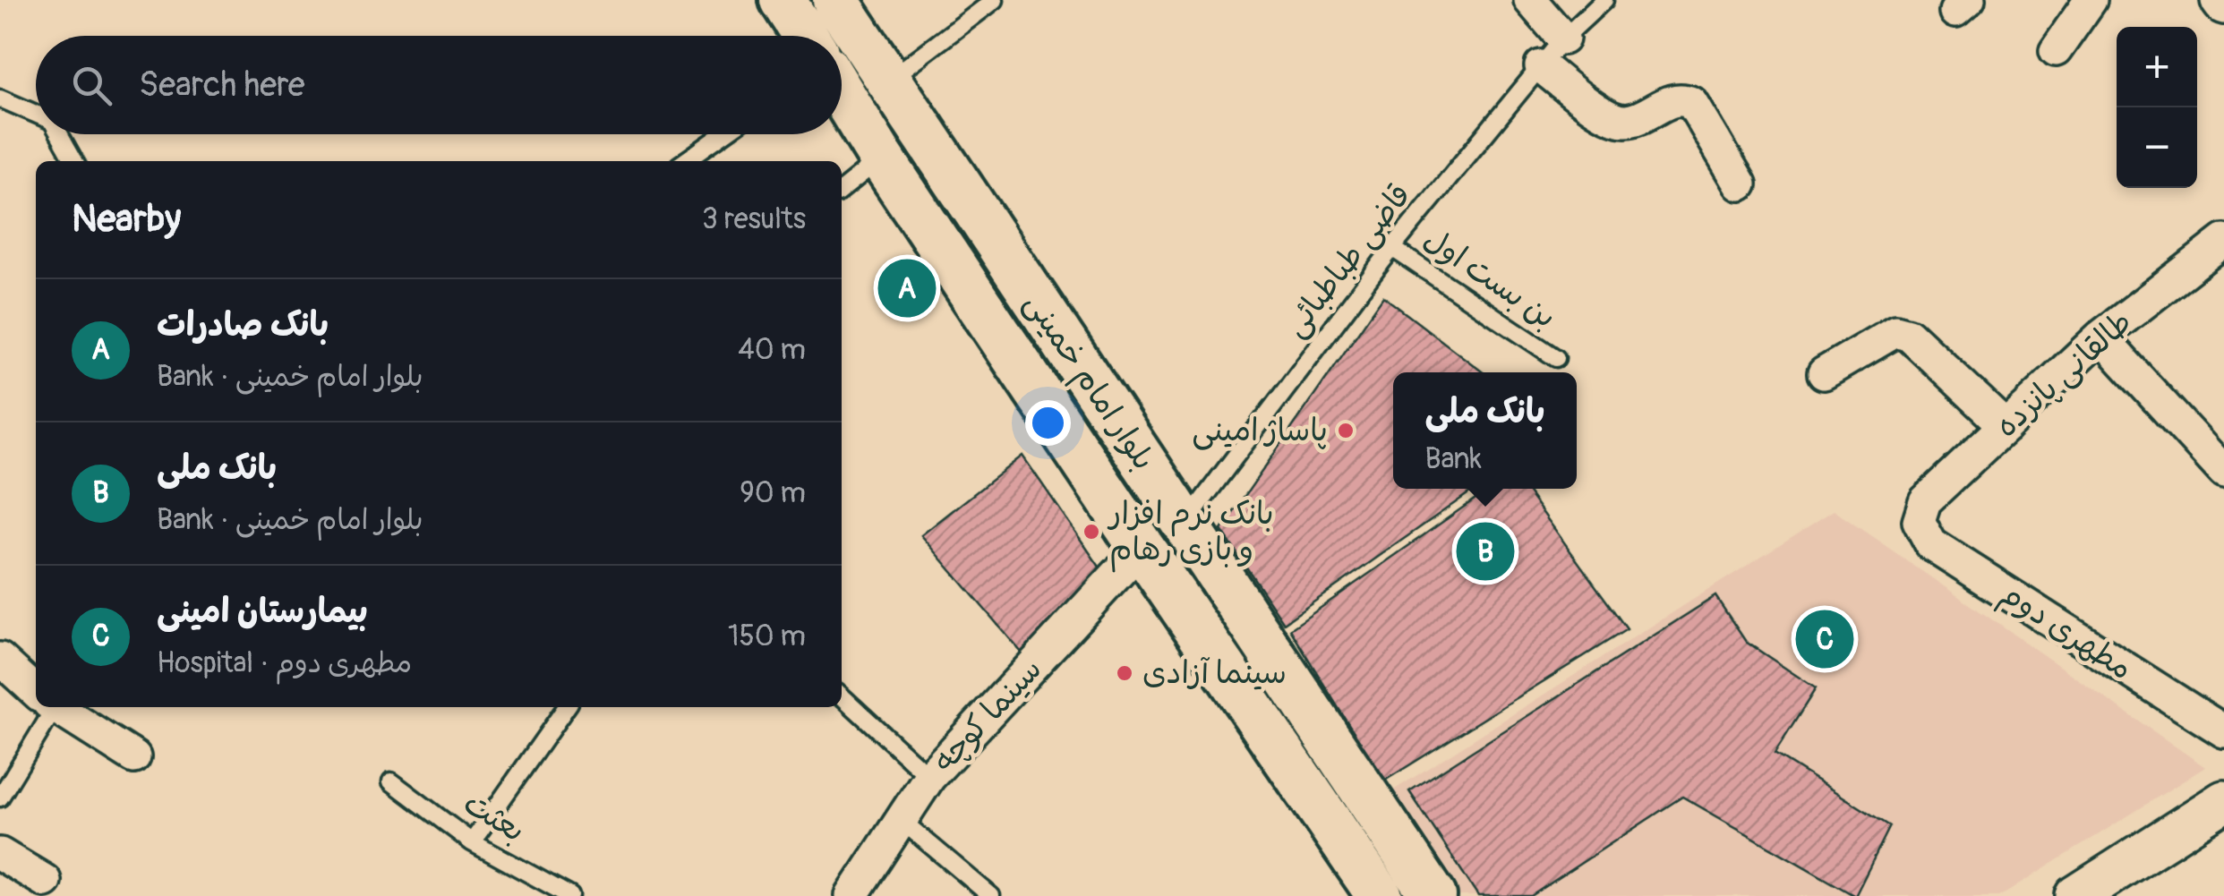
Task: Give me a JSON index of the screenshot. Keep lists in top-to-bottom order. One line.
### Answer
{"streets":{"main road":["بلوار امام خمینی"],"street":["طالقانی پانزده","مطهری دوم","سینما کوچه"],"lane":["قاضی طباطبائی","بن بست اول","بعثت"]},"crossings":[["قاضی طباطبائی","بن بست اول"],["قاضی طباطبائی","بلوار امام خمینی"],["طالقانی پانزده","مطهری دوم"],["بلوار امام خمینی","سینما کوچه"]],"places":["پاساژ امینی","بانک نرم افزار و بازی رهام","سینما آزادی"],"page":{"map_buttons":["+","−"],"search":"Search here","heading":["Nearby","3 results"],"pins":["A","B","C"],"list":[{"mark":"A","name":"بانک صادرات","note":"Bank · بلوار امام خمینی","value":"40 m"},{"mark":"B","name":"بانک ملی","note":"Bank · بلوار امام خمینی","value":"90 m"},{"mark":"C","name":"بیمارستان امینی","note":"Hospital · مطهری دوم","value":"150 m"}],"popup":["بانک ملی","Bank"]}}
